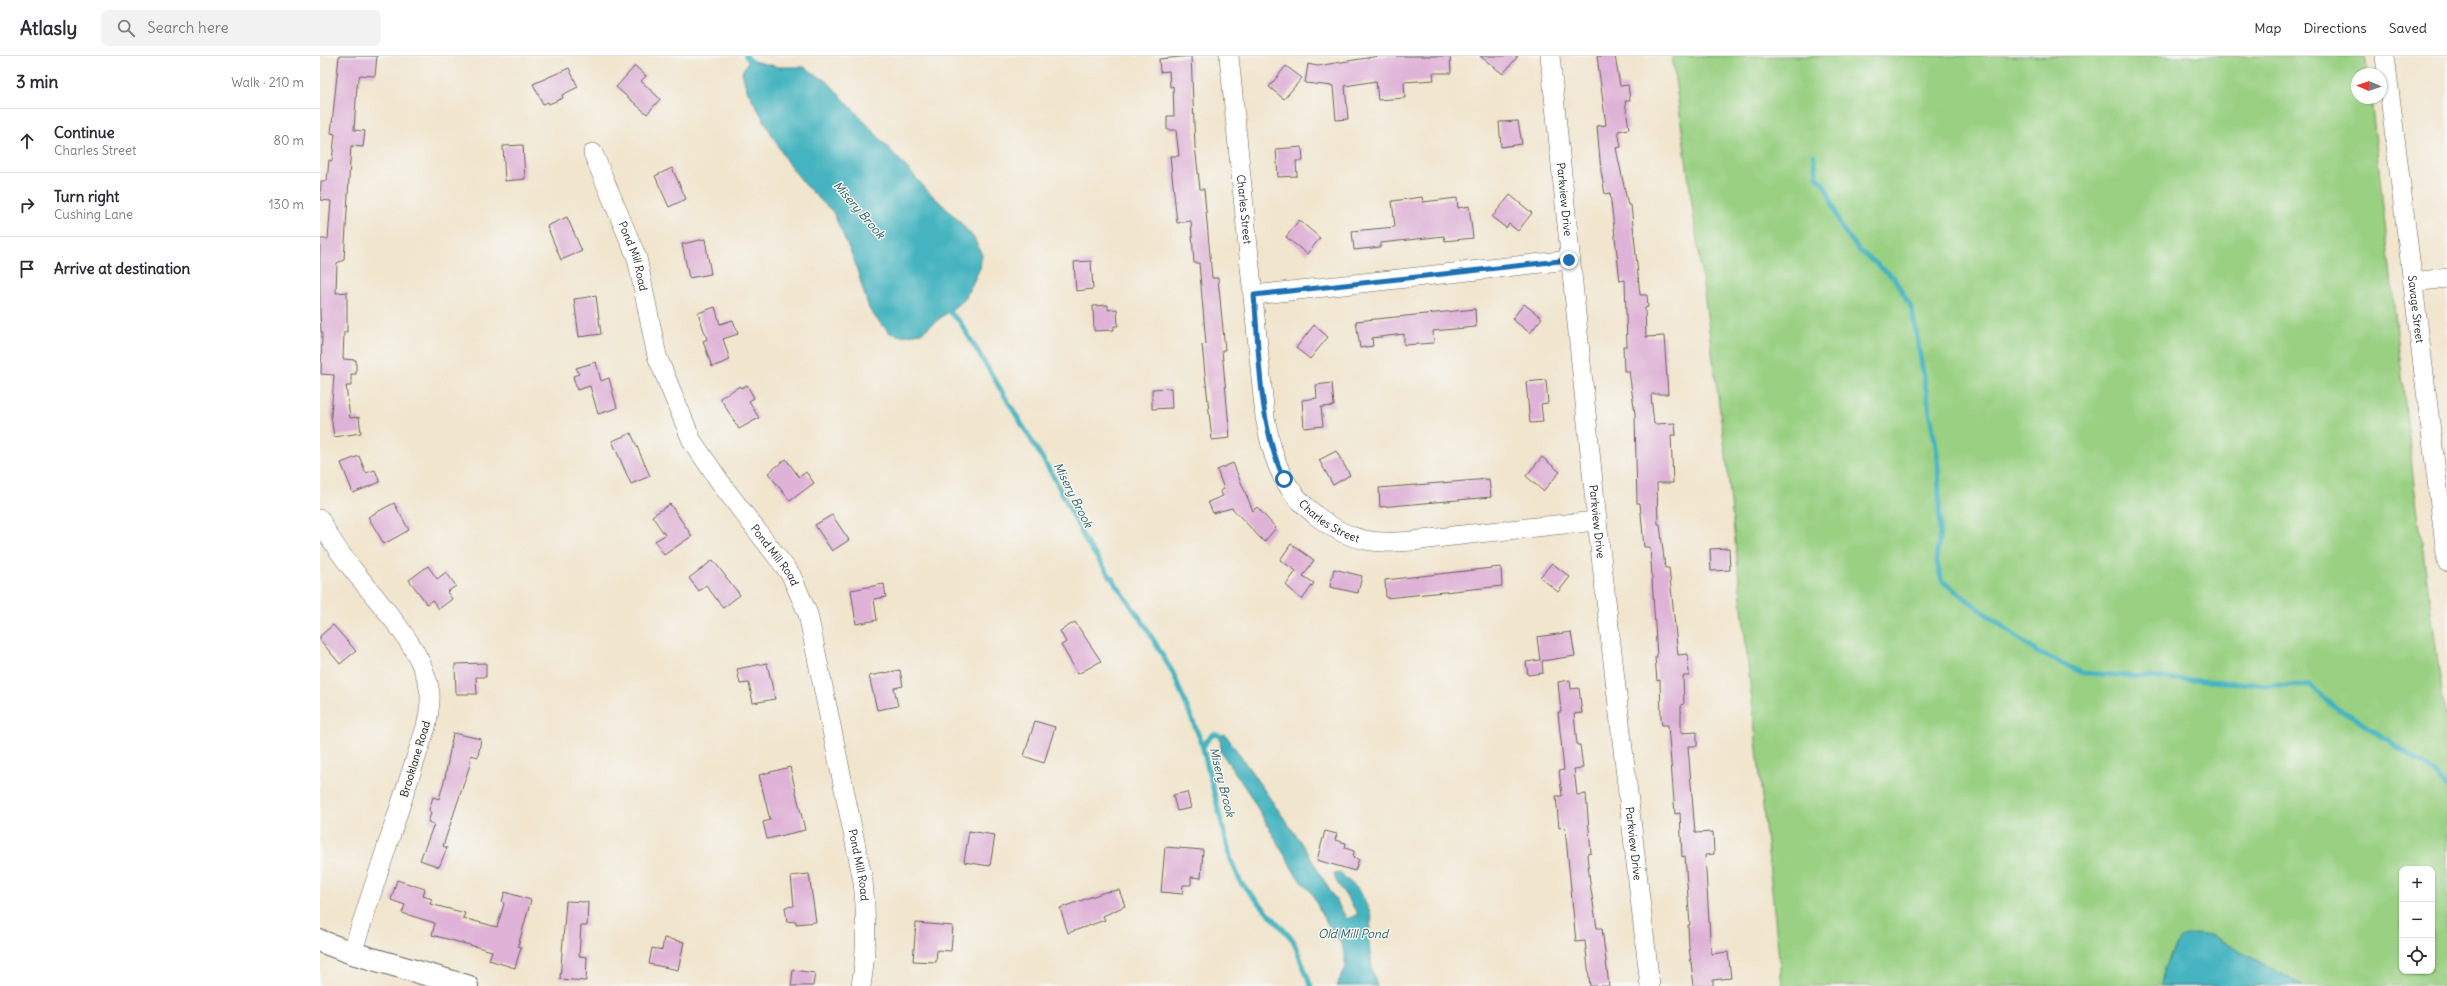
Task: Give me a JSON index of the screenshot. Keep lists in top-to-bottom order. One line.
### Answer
{"streets":{"street":["Parkview Drive","Charles Street","Pond Mill Road","Savage Street","Brooklane Road"]},"crossings":[["Parkview Drive","Charles Street"]],"water":["Misery Brook","Old Mill Pond"],"north":"left","page":{"header":"Atlasly","search":"Search here","nav":["Map","Directions","Saved"],"heading":["3 min","Walk · 210 m"],"list":[["Continue","Charles Street","80 m"],["Turn right","Cushing Lane","130 m"],"Arrive at destination"],"map_buttons":["+","−"]}}
